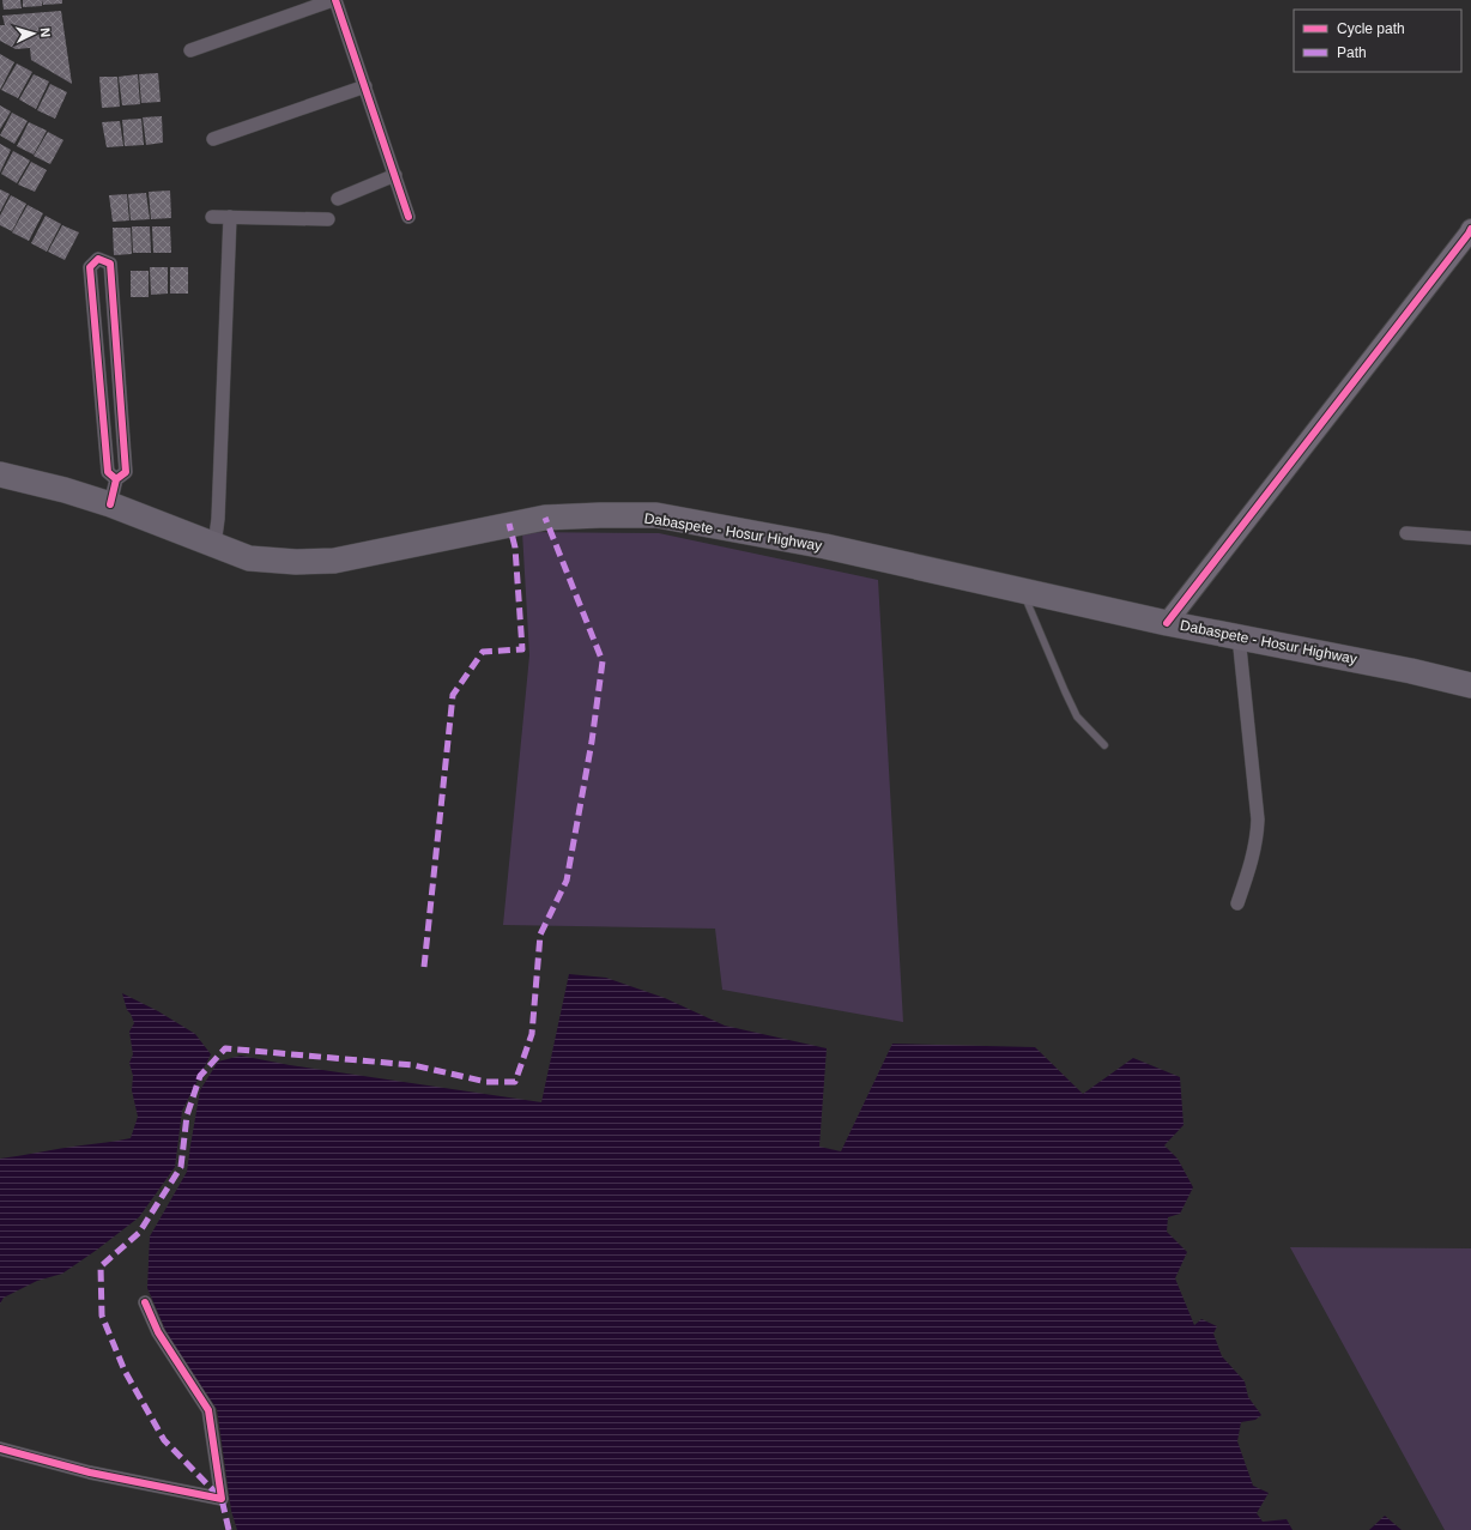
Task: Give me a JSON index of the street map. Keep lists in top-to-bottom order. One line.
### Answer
{"streets":{"highway":["Dabaspete - Hosur Highway"]},"legend":["Cycle path","Path"],"north":"right"}
